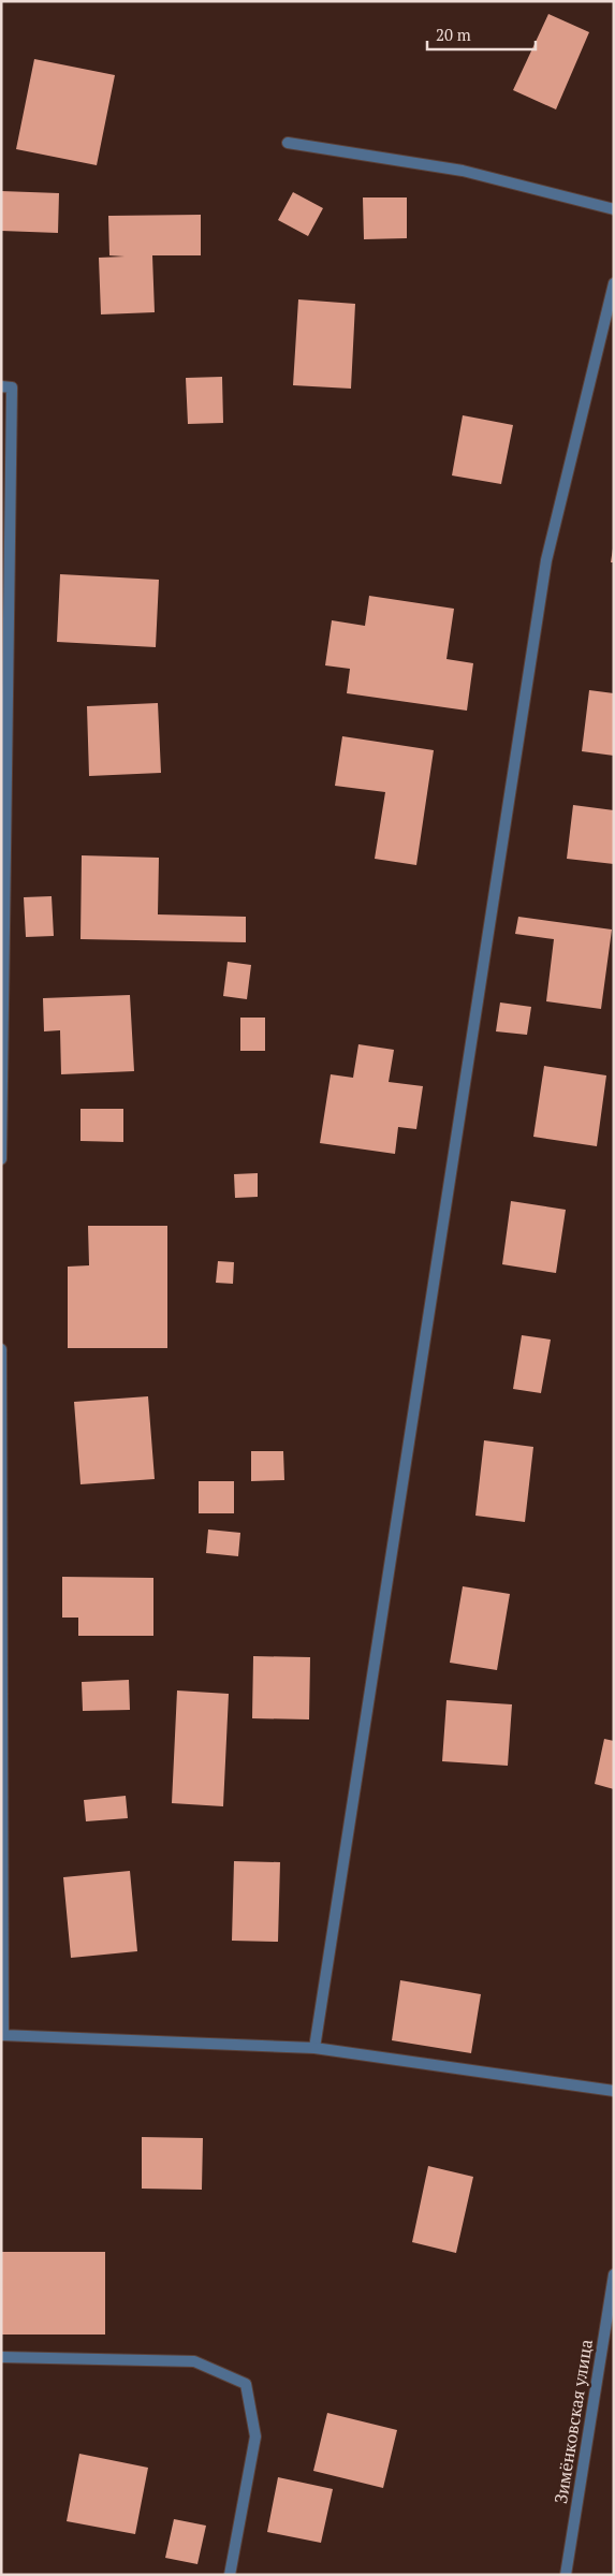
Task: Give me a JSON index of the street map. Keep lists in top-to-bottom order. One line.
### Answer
{"streets":{"street":["Зимёнковская улица"]},"scale_bar":"20 m"}
